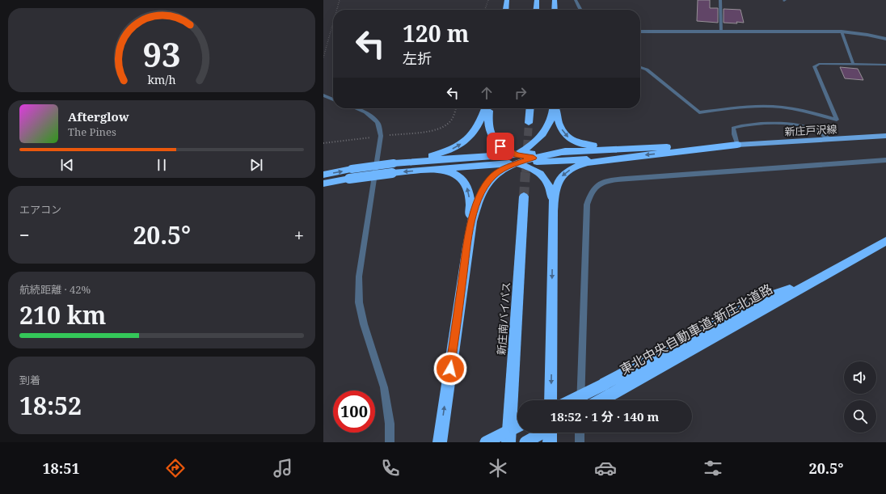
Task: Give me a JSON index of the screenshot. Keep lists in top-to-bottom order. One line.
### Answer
{"streets":{"highway":["新庄南バイパス","東北中央自動車道;新庄北道路"],"main road":["新庄戸沢線"]},"page":{"turn":["120 m","左折"],"song":["Afterglow","The Pines"],"tile":["エアコン",["航続距離 · 42%","210 km"],["到着","18:52"]],"heat":["−","20.5°","+"],"limit":"100","trip":"18:52 · 1 分 · 140 m","tabs":["18:51","20.5°"],"gauge":["93","km/h"]}}
